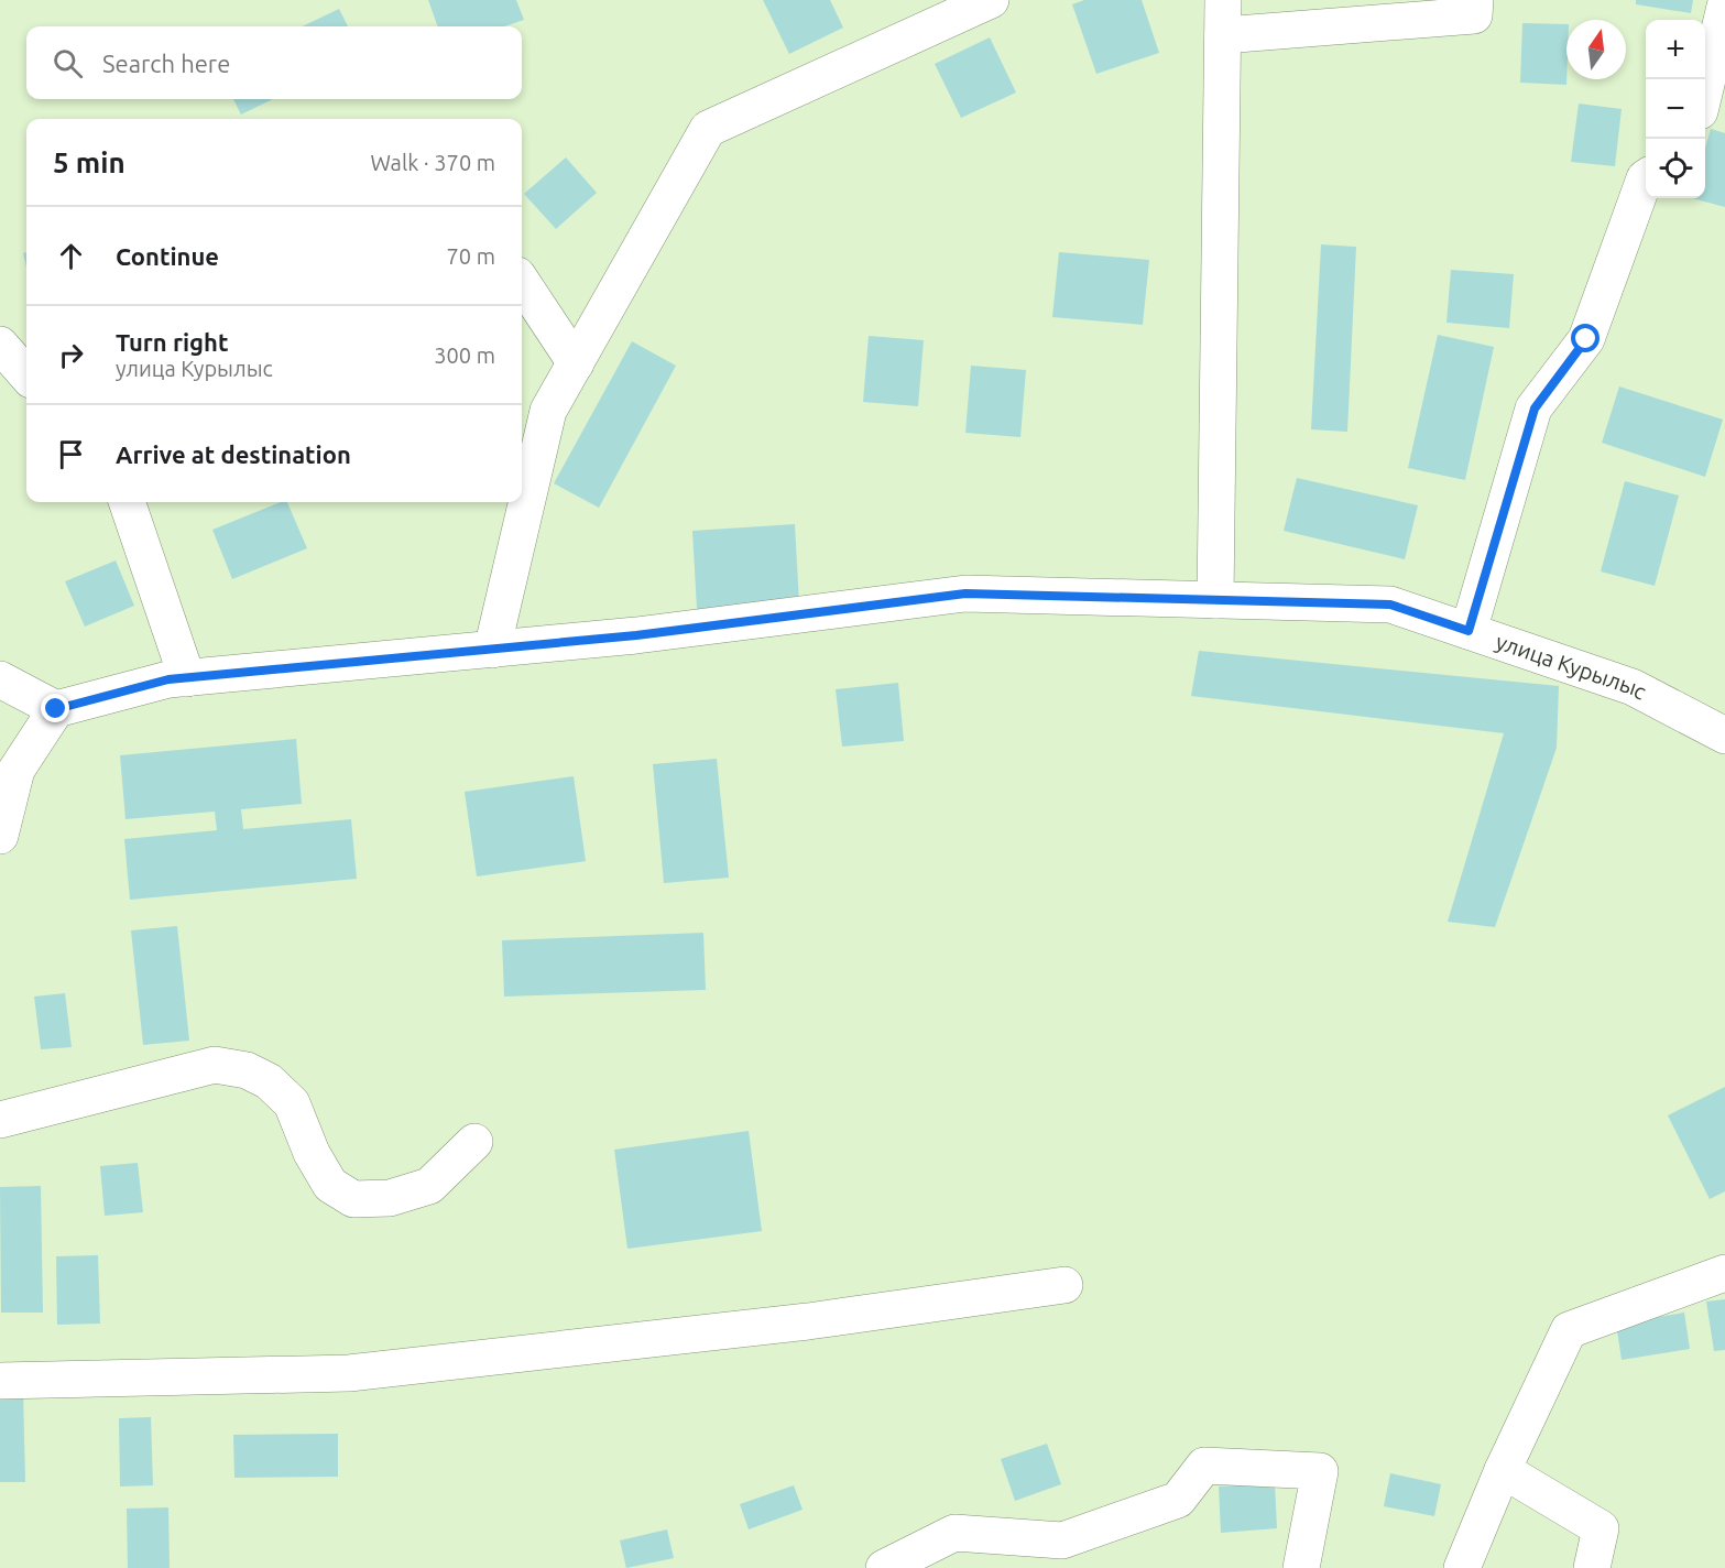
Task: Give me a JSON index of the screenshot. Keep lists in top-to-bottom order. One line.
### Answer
{"streets":{"street":["улица Курылыс"]},"north":"top","page":{"map_buttons":["+","−"],"search":"Search here","heading":["5 min","Walk · 370 m"],"list":[["Continue","70 m"],["Turn right","улица Курылыс","300 m"],"Arrive at destination"]}}
